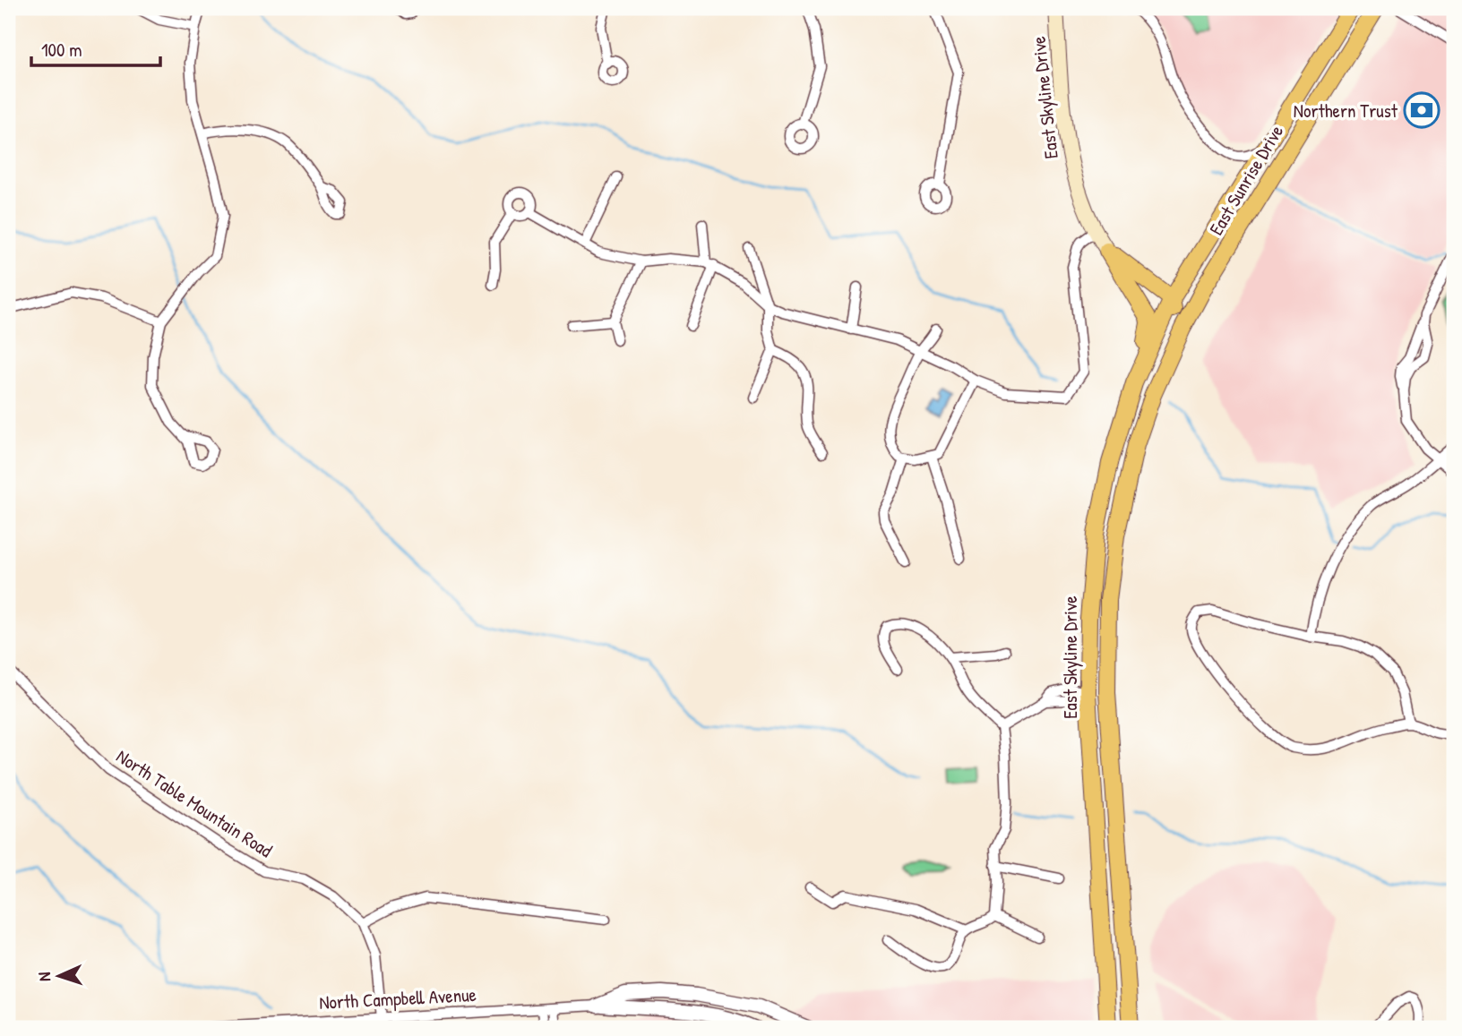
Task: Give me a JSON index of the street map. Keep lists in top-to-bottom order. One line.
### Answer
{"streets":{"main road":["East Skyline Drive","East Sunrise Drive"],"street":["North Table Mountain Road","North Campbell Avenue"]},"crossings":[["East Skyline Drive","East Sunrise Drive"],["North Table Mountain Road","North Campbell Avenue"]],"places":{"bank":["Northern Trust"]},"scale_bar":"100 m","north":"left"}
